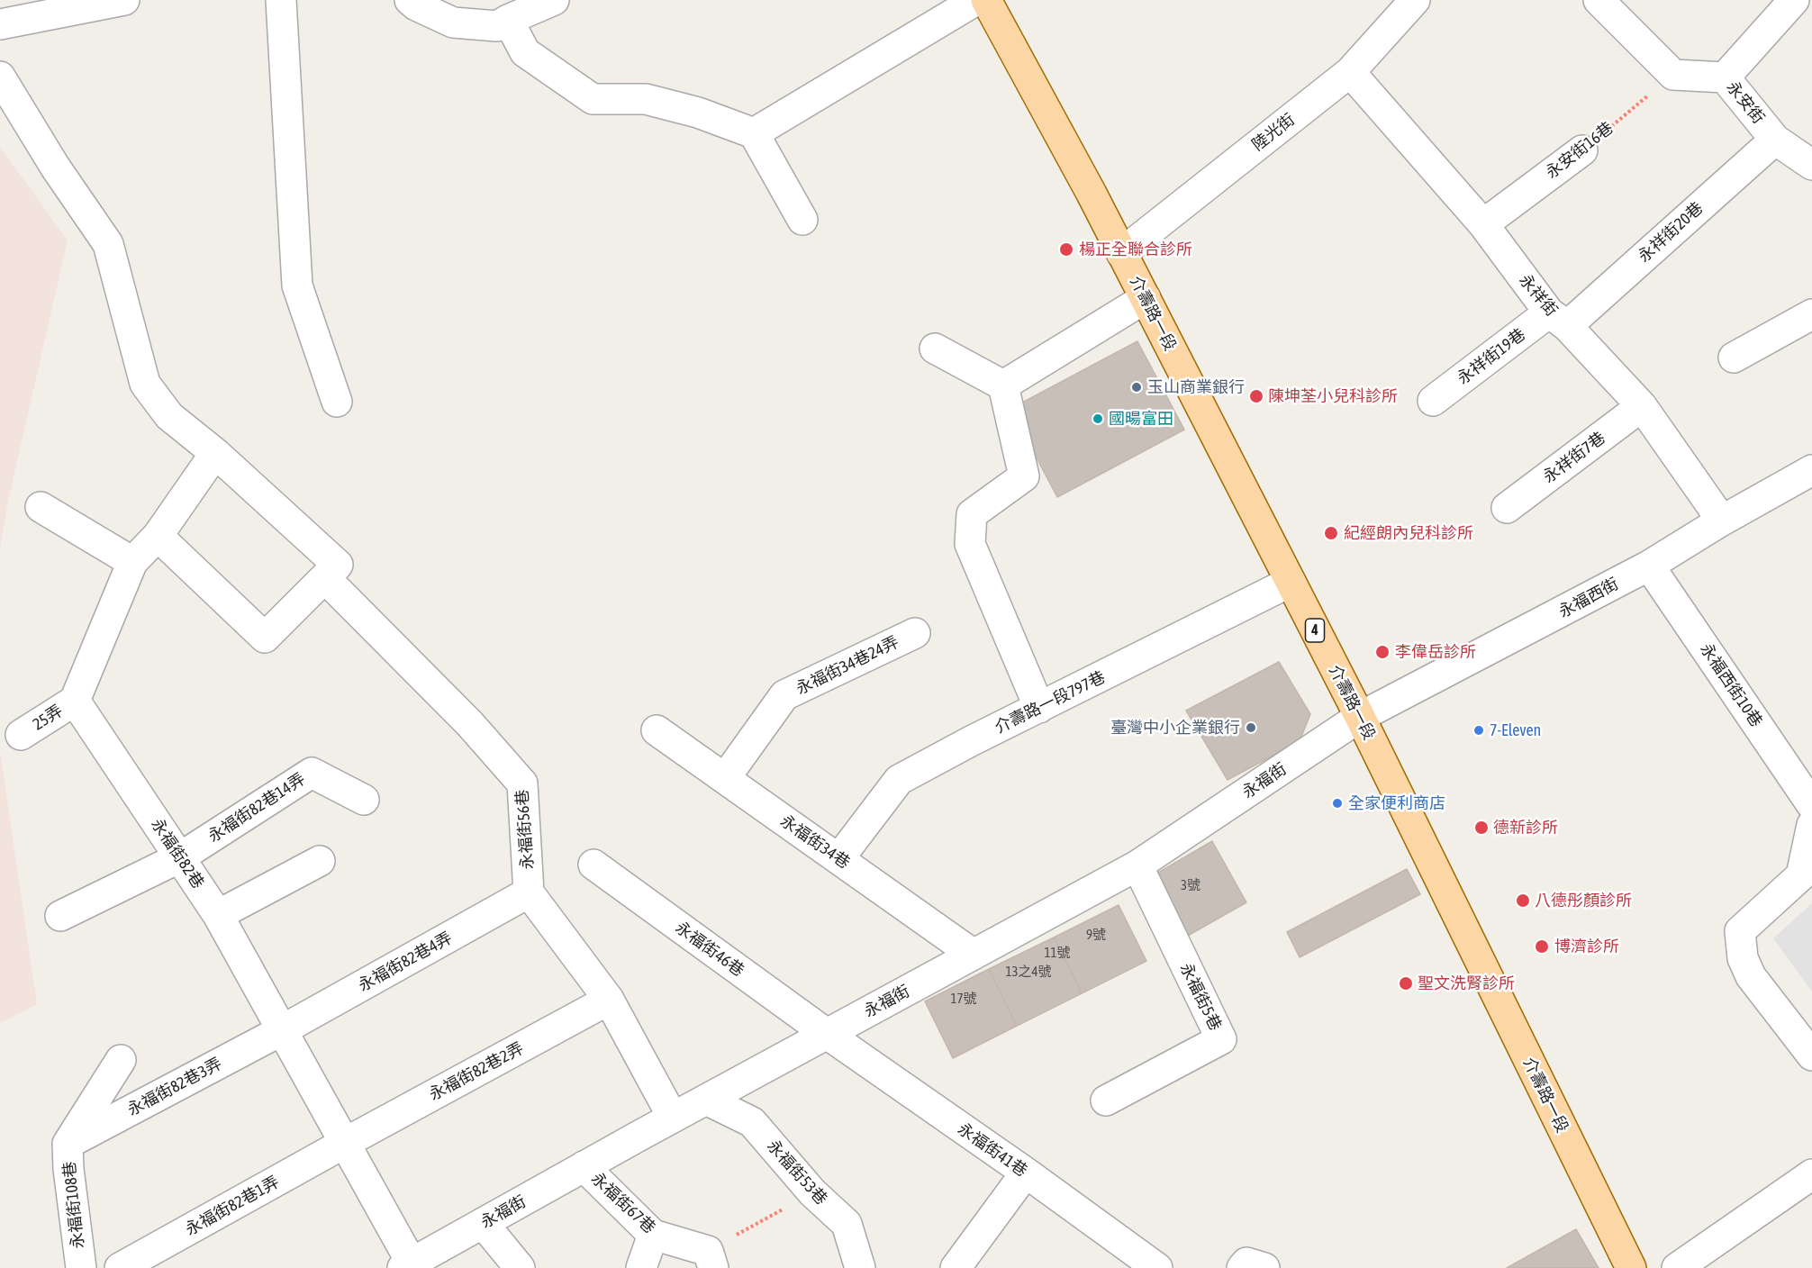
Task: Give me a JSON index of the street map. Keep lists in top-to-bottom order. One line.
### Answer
{"streets":{"main road":["介壽路一段","4"],"street":["永安街","陸光街","永安街16巷","永祥街20巷","永祥街","永祥街19巷","永祥街7巷","永福西街","永福街34巷24弄","永福西街10巷","介壽路一段797巷","25弄","永福街","永福街82巷14弄","永福街56巷","永福街34巷","永福街82巷","永福街46巷","永福街82巷4弄","永福街5巷","永福街82巷2弄","永福街82巷3弄","永福街41巷","永福街53巷","永福街67巷","永福街108巷","永福街82巷1弄"]},"crossings":[["永安街","永安街16巷"],["永安街","永祥街20巷"],["陸光街","永祥街"],["陸光街","介壽路一段"],["永安街16巷","永祥街"],["永祥街20巷","永祥街"],["永祥街20巷","永祥街19巷"],["永祥街","永祥街19巷"],["永祥街","永祥街7巷"],["永祥街","永福西街"],["介壽路一段","永福西街"],["介壽路一段","介壽路一段797巷"],["介壽路一段","永福街"],["永福西街","永福西街10巷"],["永福西街","永福街"],["永福街34巷24弄","永福街34巷"],["介壽路一段797巷","永福街34巷"],["25弄","永福街82巷"],["永福街","永福街56巷"],["永福街","永福街34巷"],["永福街","永福街82巷"],["永福街","永福街46巷"],["永福街","永福街5巷"],["永福街","永福街41巷"],["永福街","永福街53巷"],["永福街","永福街67巷"],["永福街82巷14弄","永福街82巷"],["永福街56巷","永福街82巷4弄"],["永福街56巷","永福街82巷2弄"],["永福街82巷","永福街82巷4弄"],["永福街82巷","永福街82巷2弄"],["永福街82巷","永福街82巷3弄"],["永福街82巷","永福街82巷1弄"],["永福街46巷","永福街41巷"],["永福街82巷4弄","永福街82巷3弄"],["永福街82巷2弄","永福街82巷1弄"],["永福街82巷3弄","永福街108巷"]],"places":["楊正全聯合診所","玉山商業銀行","陳坤荃小兒科診所","國暘富田","紀經朗內兒科診所","李偉岳診所","臺灣中小企業銀行","7-Eleven","全家便利商店","德新診所","八德彤顏診所","博濟診所","聖文洗腎診所"],"house_numbers":["3號","9號","11號","13之4號","17號"]}
